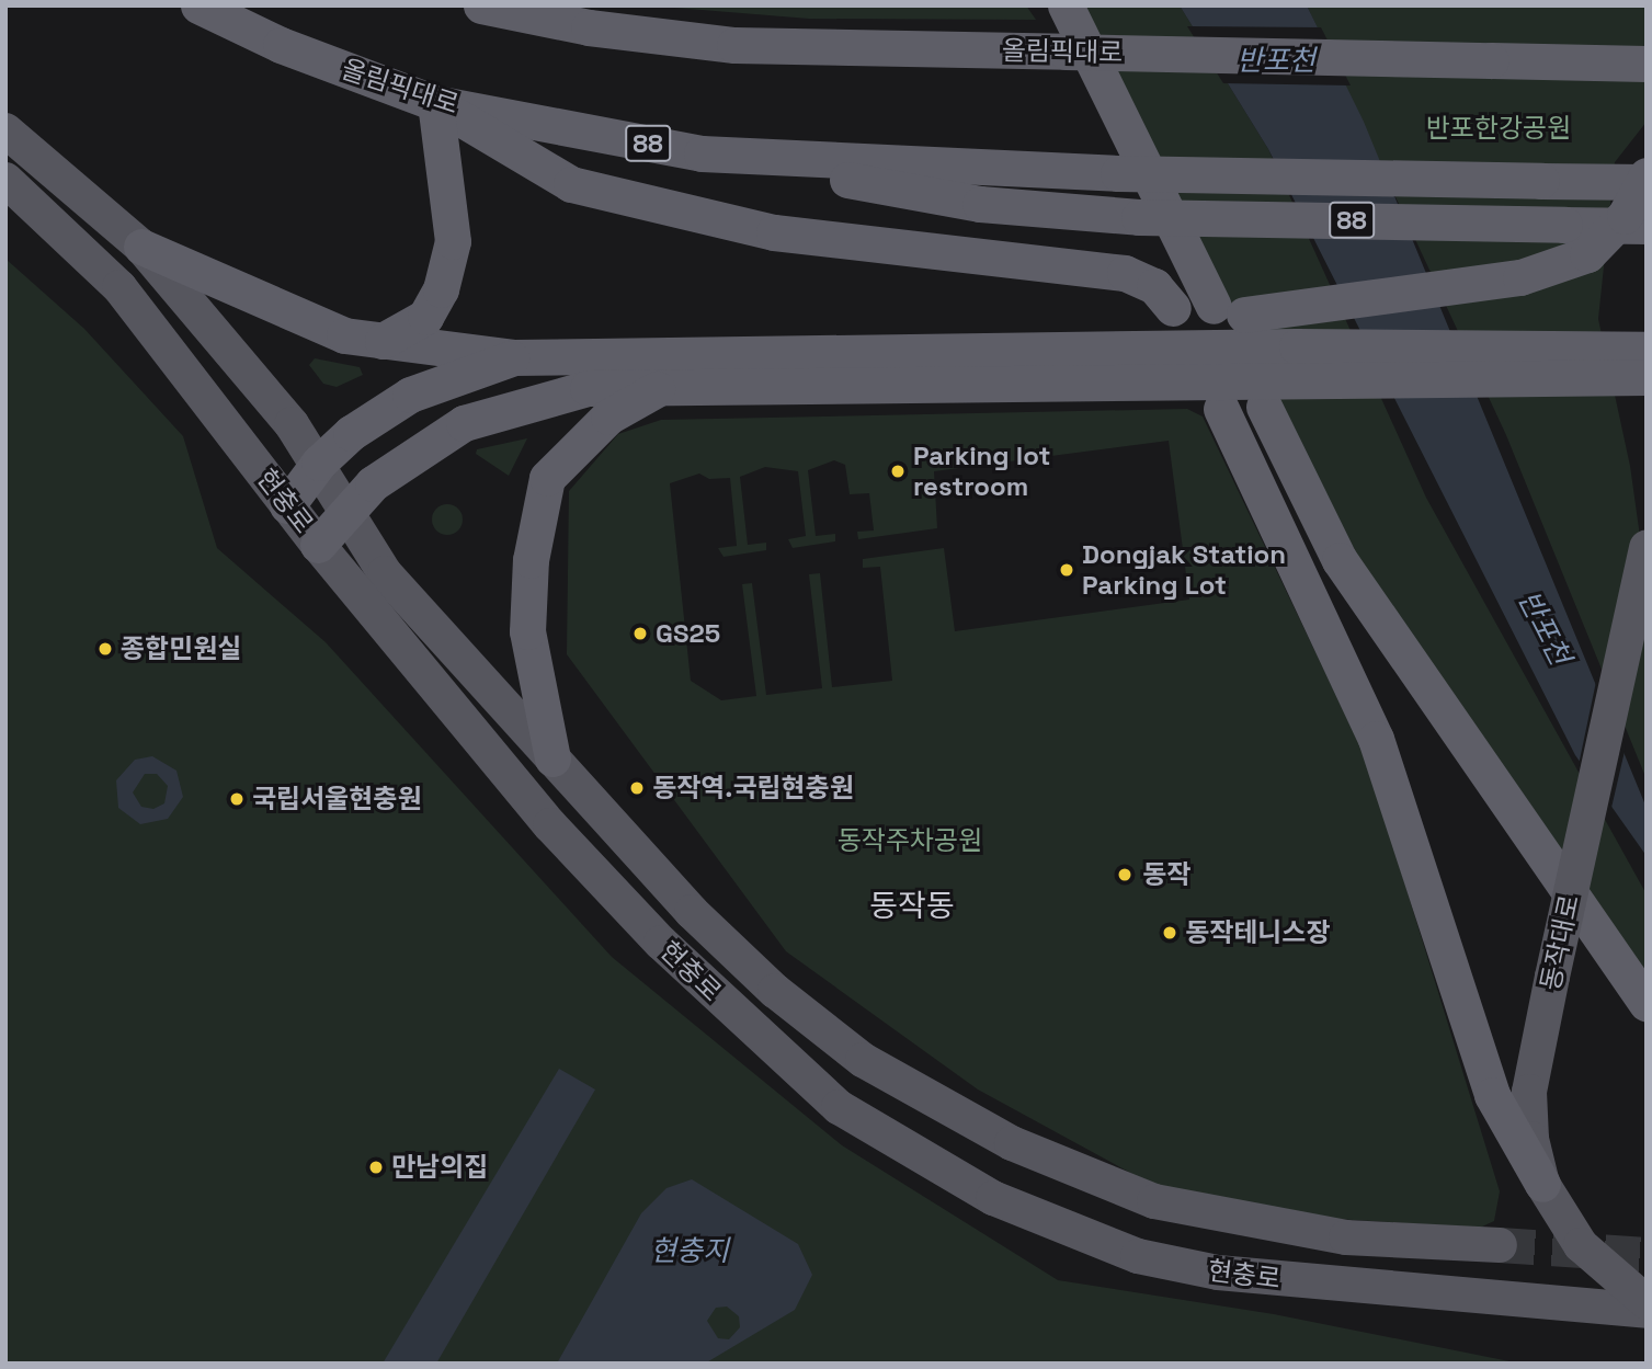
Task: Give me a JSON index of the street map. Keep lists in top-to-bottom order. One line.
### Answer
{"streets":{"highway":["올림픽대로","88"],"main road":["현충로","동작대로"]},"districts":["동작동"],"water":["반포천","현충지"],"parks":["반포한강공원","동작주차공원"],"places":["Parking lot restroom","Dongjak Station Parking Lot","GS25","종합민원실","동작역.국립현충원","국립서울현충원","동작","동작테니스장","만남의집"]}
